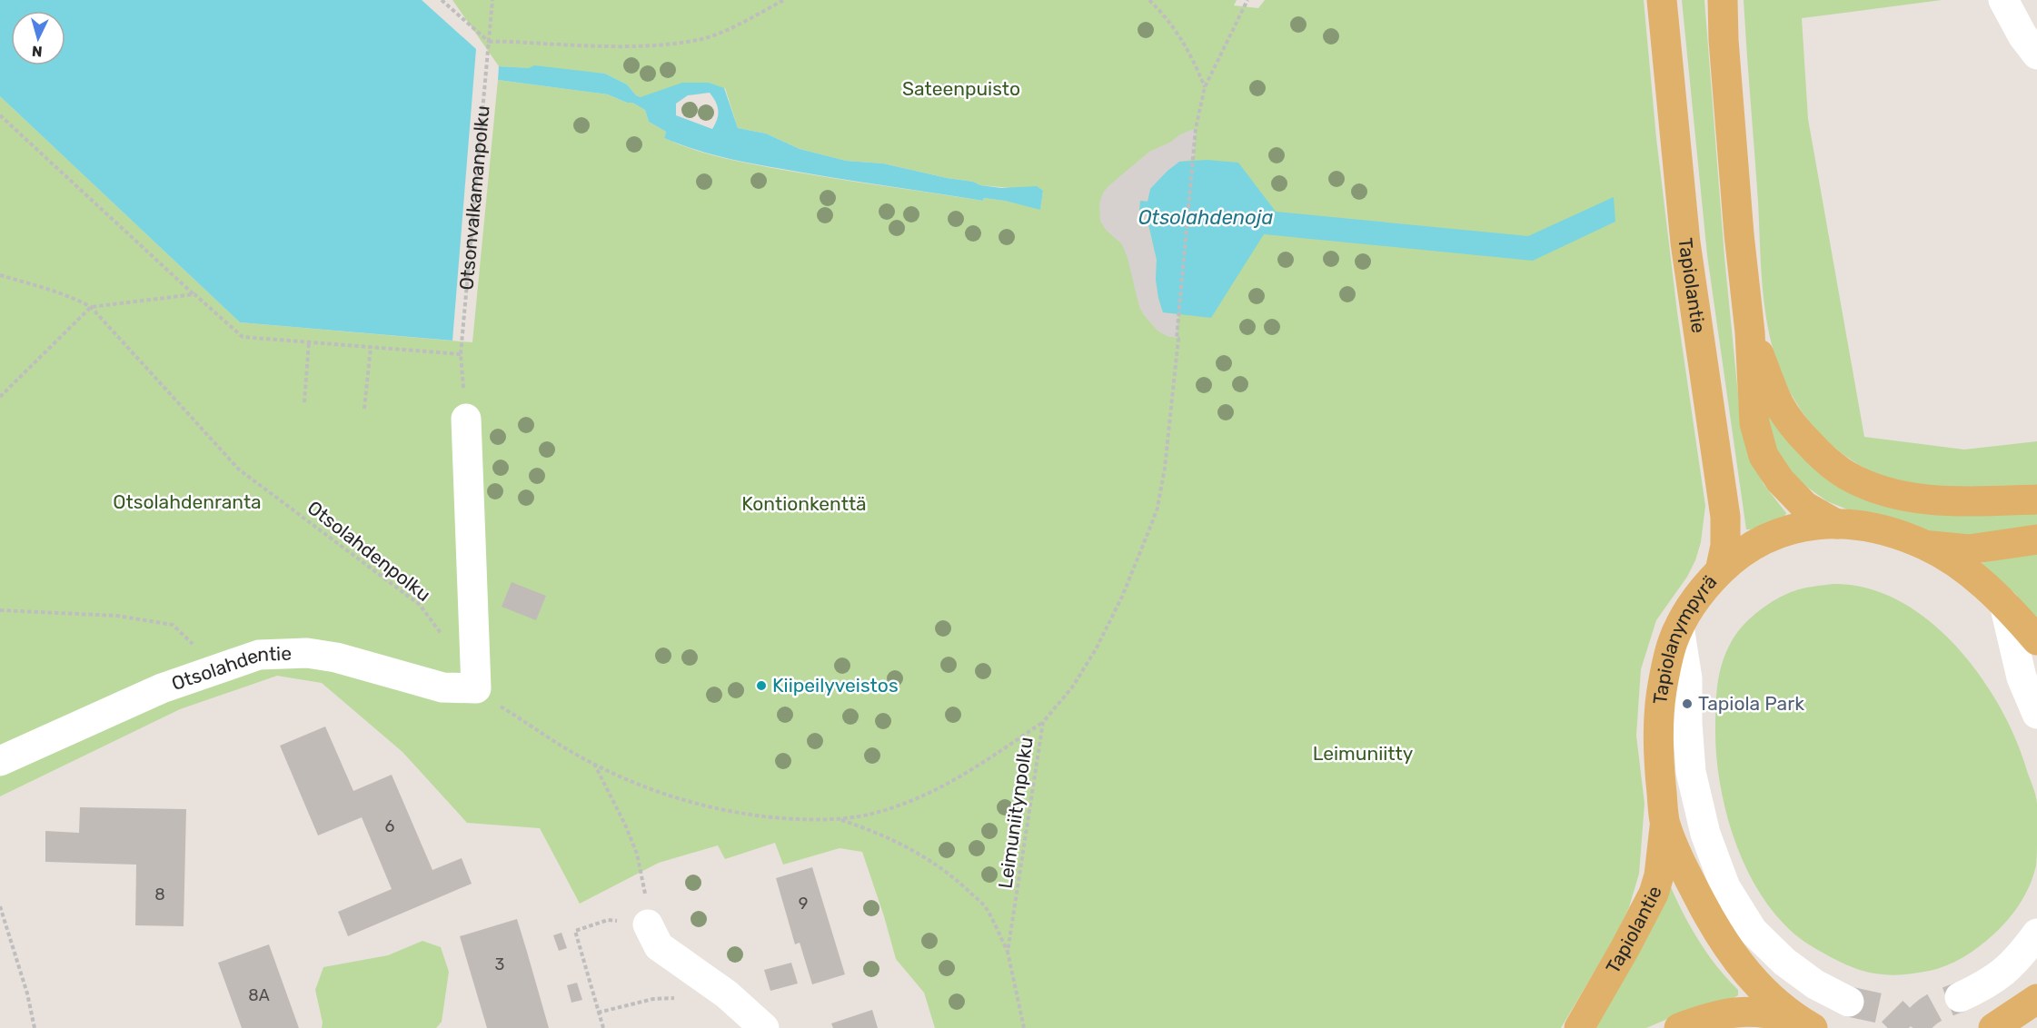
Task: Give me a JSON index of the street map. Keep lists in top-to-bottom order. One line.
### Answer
{"streets":{"main road":["Tapiolantie","Tapiolanympyrä"],"street":["Otsolahdentie"],"path":["Otsonvalkamanpolku","Otsolahdenpolku","Leimuniitynpolku"]},"crossings":[["Tapiolantie","Tapiolanympyrä"]],"water":["Otsolahdenoja"],"parks":["Sateenpuisto","Otsolahdenranta","Kontionkenttä","Leimuniitty"],"places":["Kiipeilyveistos","Tapiola Park"],"house_numbers":["6","8","9","3","8A"],"north":"bottom"}
